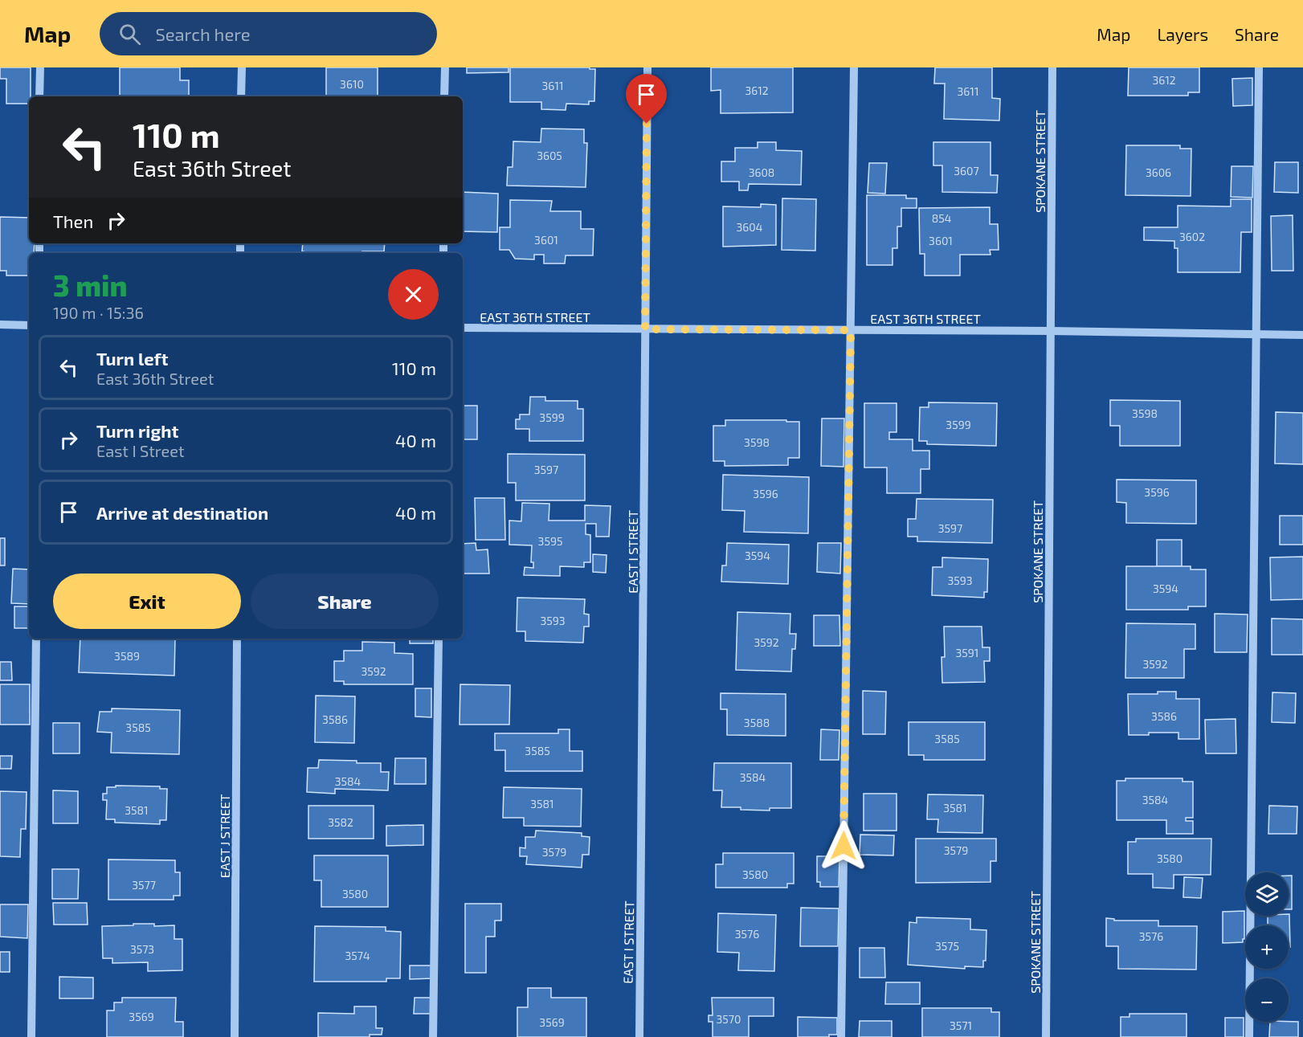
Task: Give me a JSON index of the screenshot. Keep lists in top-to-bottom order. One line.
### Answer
{"streets":{"street":["SPOKANE STREET","EAST 36TH STREET","EAST I STREET","EAST J STREET"]},"crossings":[["SPOKANE STREET","EAST 36TH STREET"],["EAST 36TH STREET","EAST I STREET"]],"house_numbers":["3612","3610","3611","3612","3611","3605","3607","3608","3606","854","3604","3602","3601","3601","3598","3599","3599","3598","3597","3596","3596","3597","3595","3594","3593","3594","3593","3592","3591","3589","3592","3592","3586","3586","3588","3585","3585","3585","3584","3584","3584","3581","3581","3581","3582","3579","3579","3580","3580","3577","3580","3576","3576","3575","3573","3574","3569","3570","3569","3571"],"page":{"header":"Map","search":"Search here","nav":["Map","Layers","Share"],"turn":["110 m","East 36th Street"],"then":"Then","heading":["3 min","190 m · 15:36"],"list":[{"name":"Turn left","note":"East 36th Street","value":"110 m"},{"name":"Turn right","note":"East I Street","value":"40 m"},{"name":"Arrive at destination","value":"40 m"}],"buttons":["Exit","Share"],"map_buttons":["+","−"]}}
